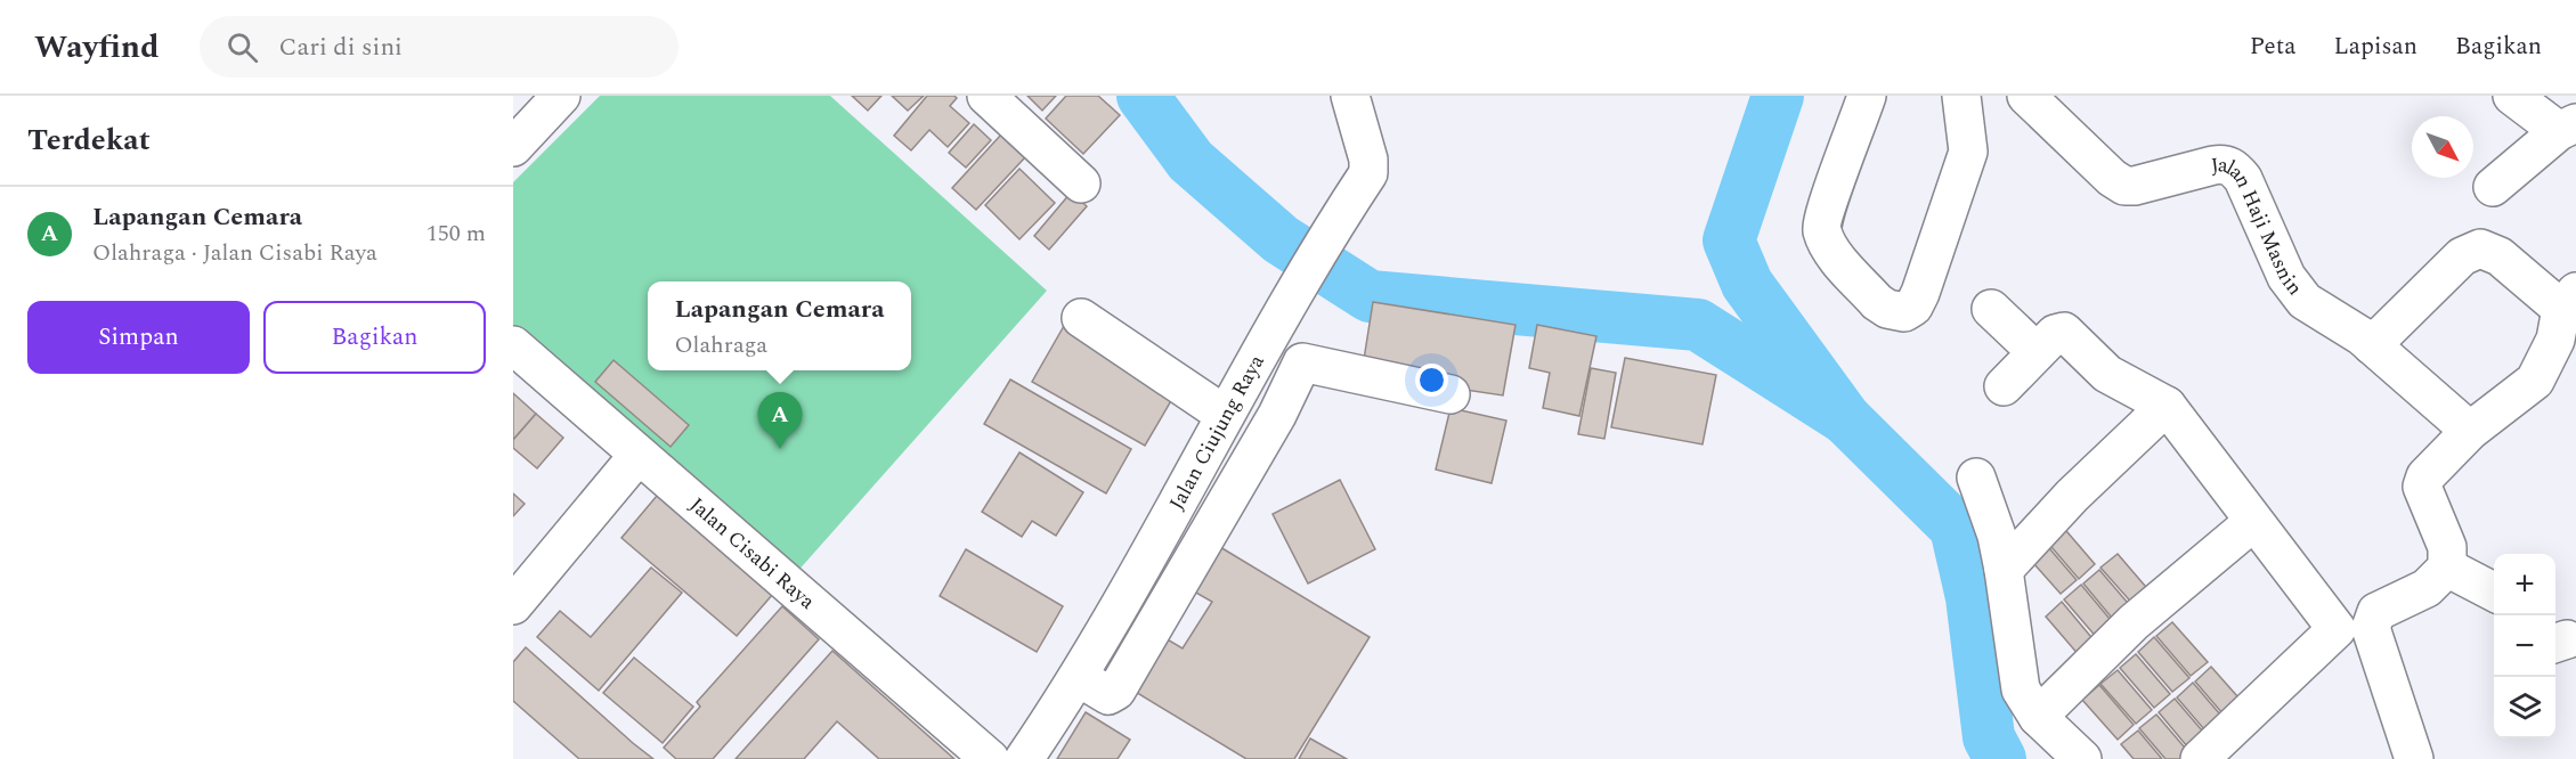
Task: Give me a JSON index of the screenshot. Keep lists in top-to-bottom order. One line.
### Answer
{"streets":{"street":["Jalan Haji Masnin","Jalan Ciujung Raya","Jalan Cisabi Raya"]},"north":"bottom right","page":{"header":"Wayfind","search":"Cari di sini","nav":["Peta","Lapisan","Bagikan"],"heading":"Terdekat","list":[{"mark":"A","name":"Lapangan Cemara","note":"Olahraga · Jalan Cisabi Raya","value":"150 m"}],"buttons":["Simpan","Bagikan"],"popup":["Lapangan Cemara","Olahraga"],"pins":"A","map_buttons":["+","−"]}}
